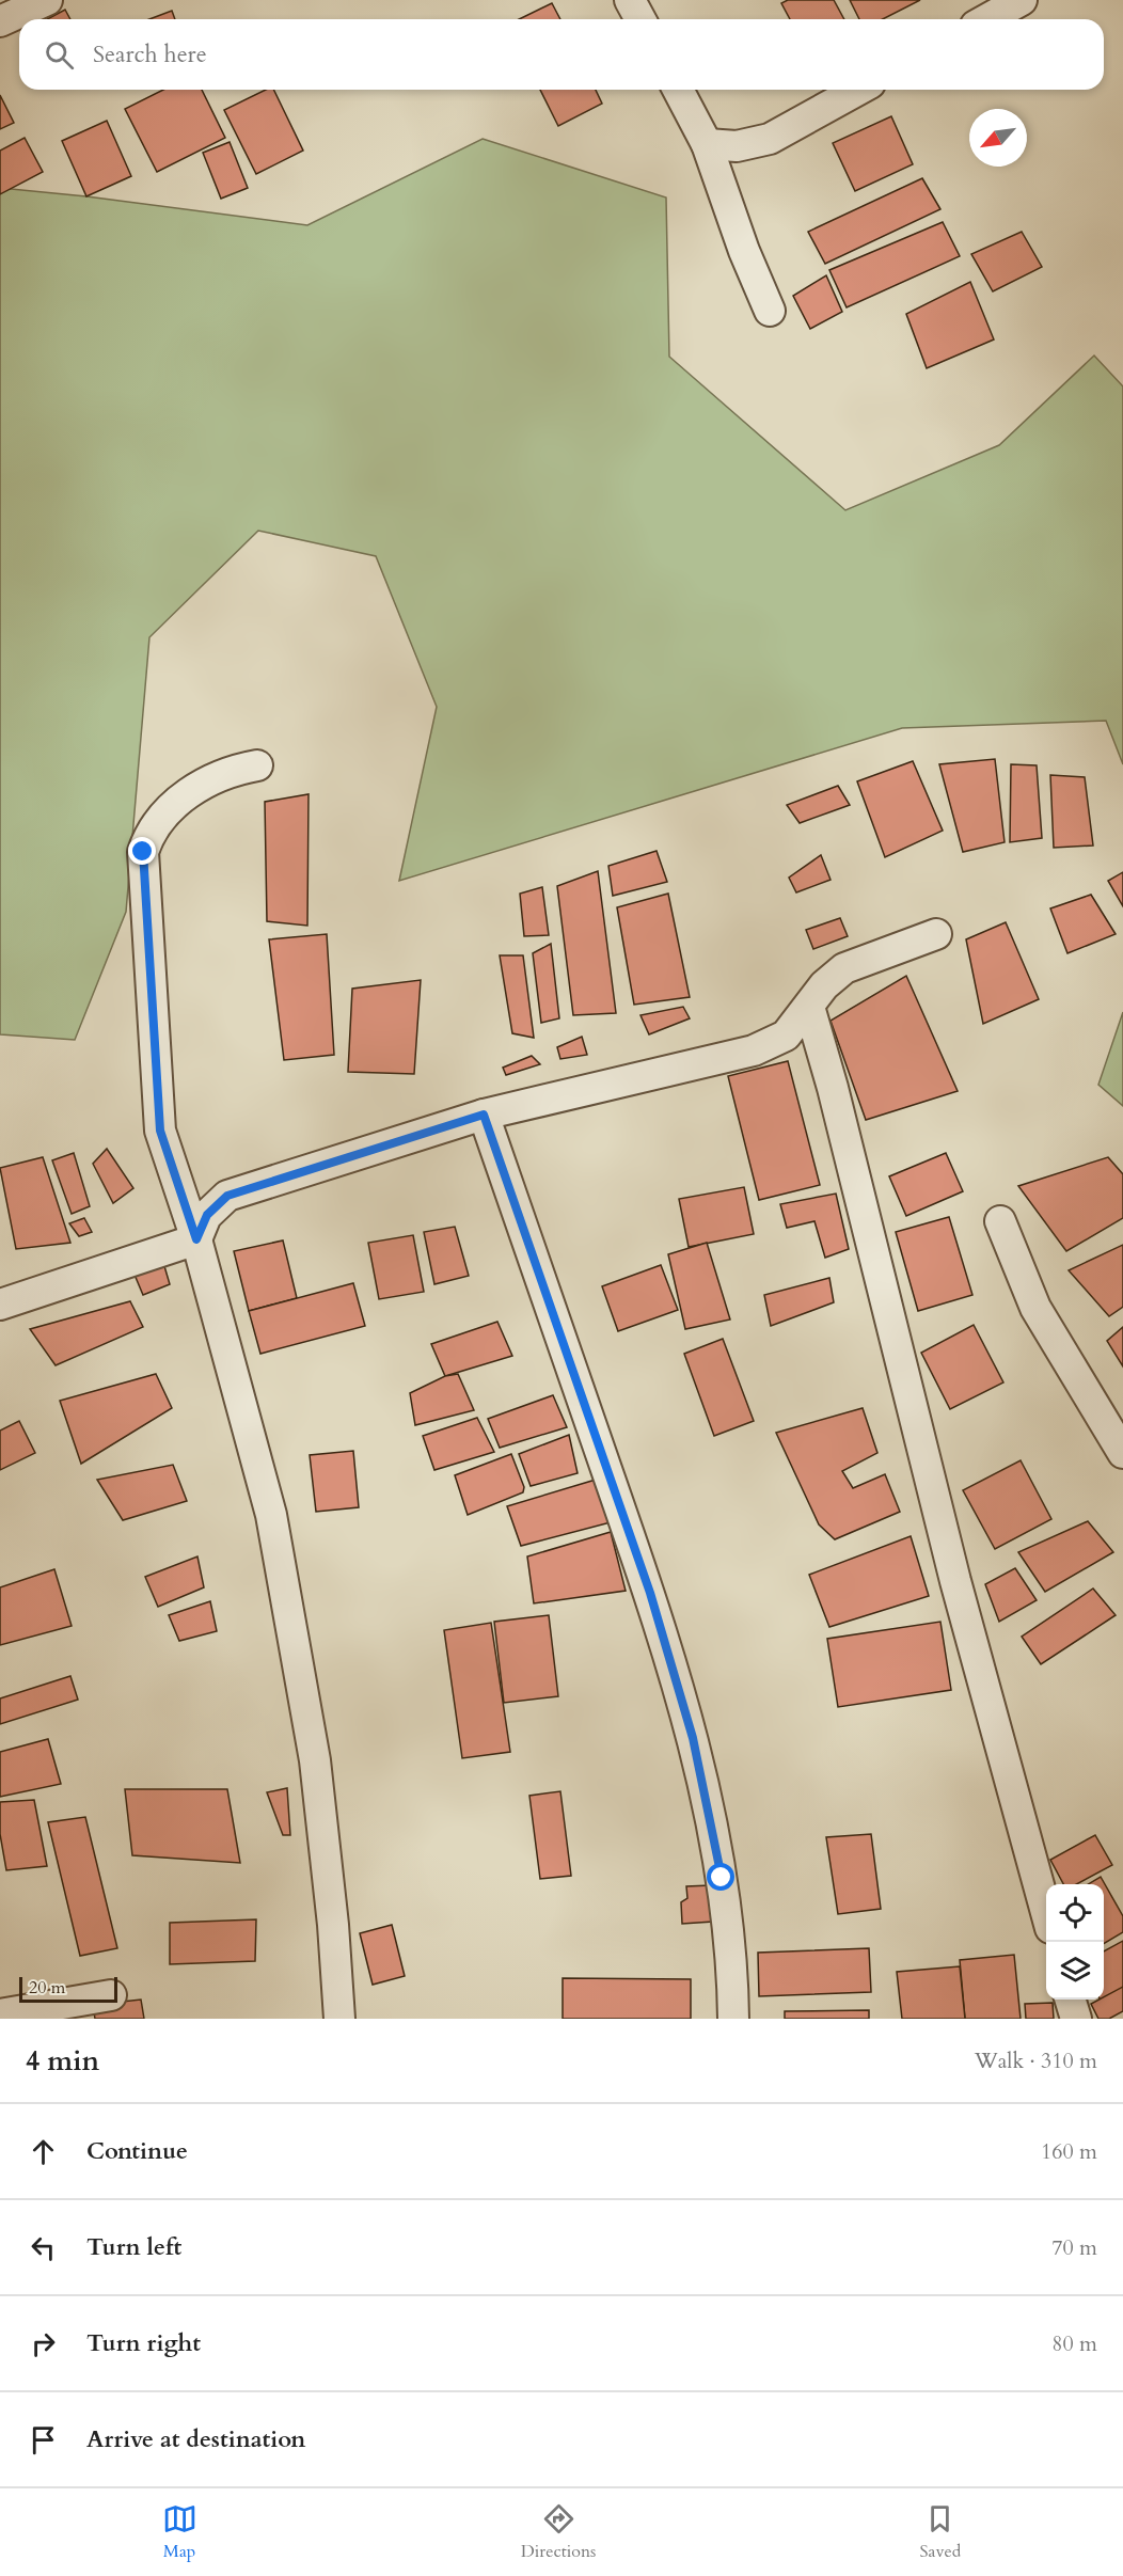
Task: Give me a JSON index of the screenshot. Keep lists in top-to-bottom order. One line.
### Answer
{"scale_bar":"20 m","north":"bottom left","page":{"search":"Search here","scale":"20 m","heading":["4 min","Walk · 310 m"],"list":[["Continue","160 m"],["Turn left","70 m"],["Turn right","80 m"],"Arrive at destination"],"nav":["Map","Directions","Saved"]}}
